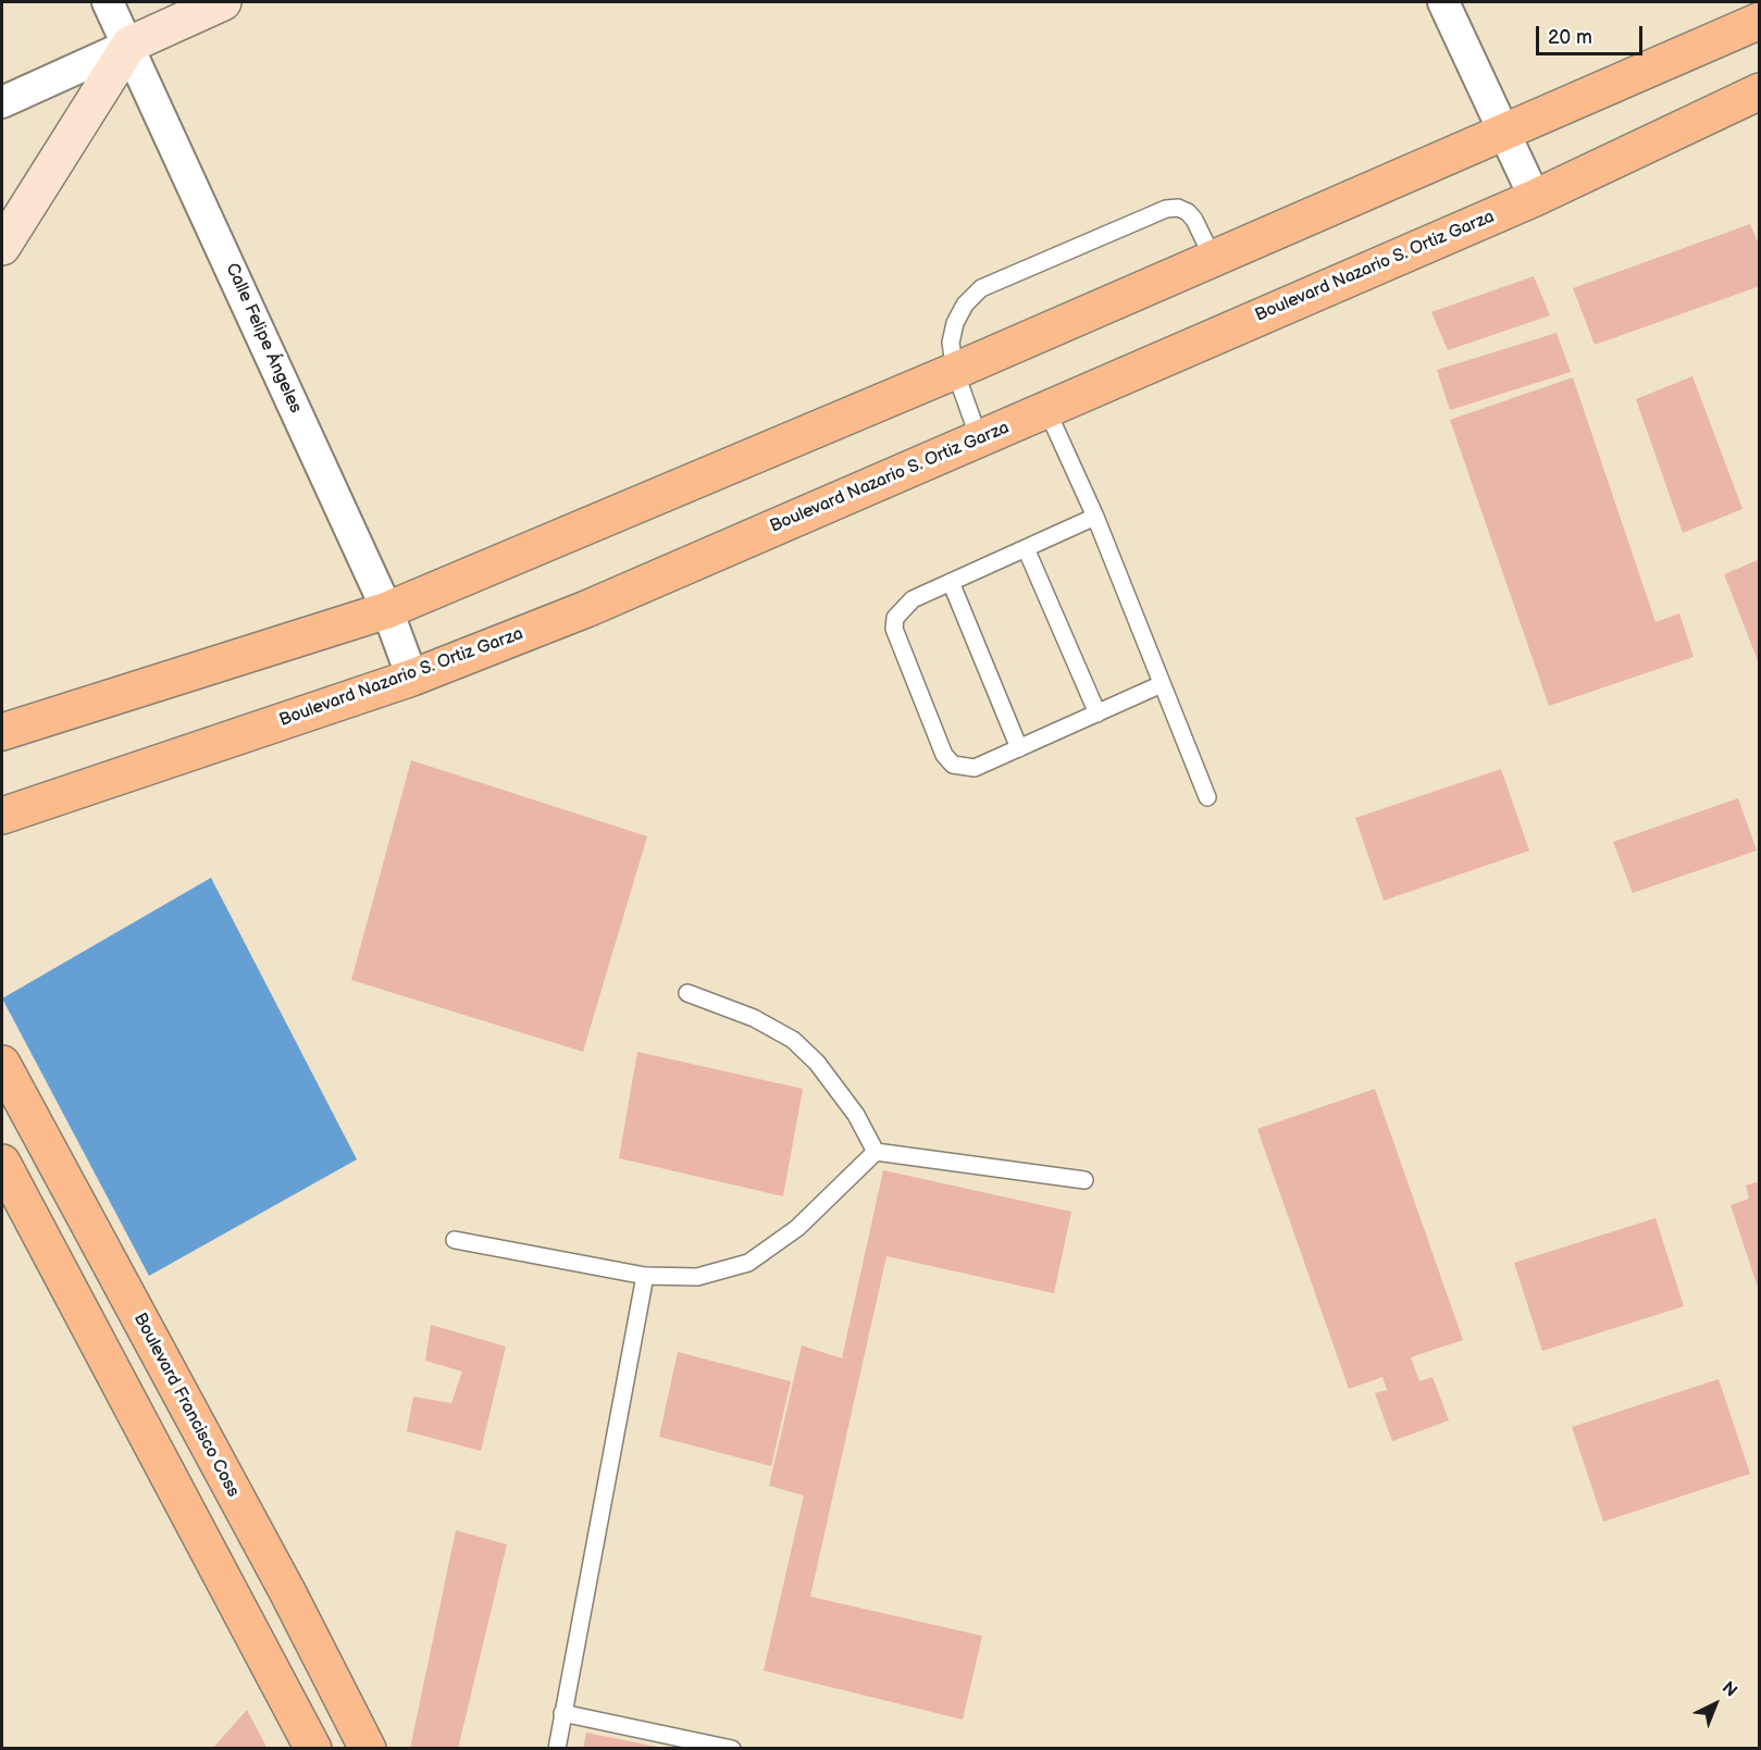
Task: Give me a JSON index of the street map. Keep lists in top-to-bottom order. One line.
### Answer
{"streets":{"main road":["Boulevard Nazario S. Ortiz Garza","Boulevard Francisco Coss"],"street":["Calle Felipe Ángeles"]},"crossings":[["Boulevard Nazario S. Ortiz Garza","Calle Felipe Ángeles"]],"scale_bar":"20 m","north":"top right"}
